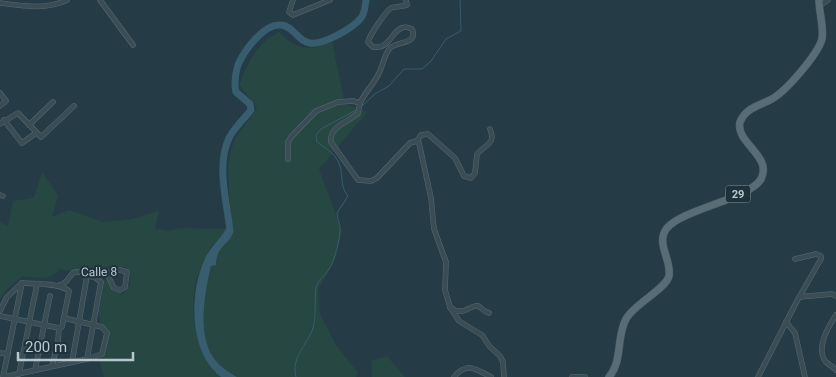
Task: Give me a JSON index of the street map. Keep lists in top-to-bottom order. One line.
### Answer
{"streets":{"main road":["29"],"street":["Calle 8"]},"scale_bar":"200 m"}
